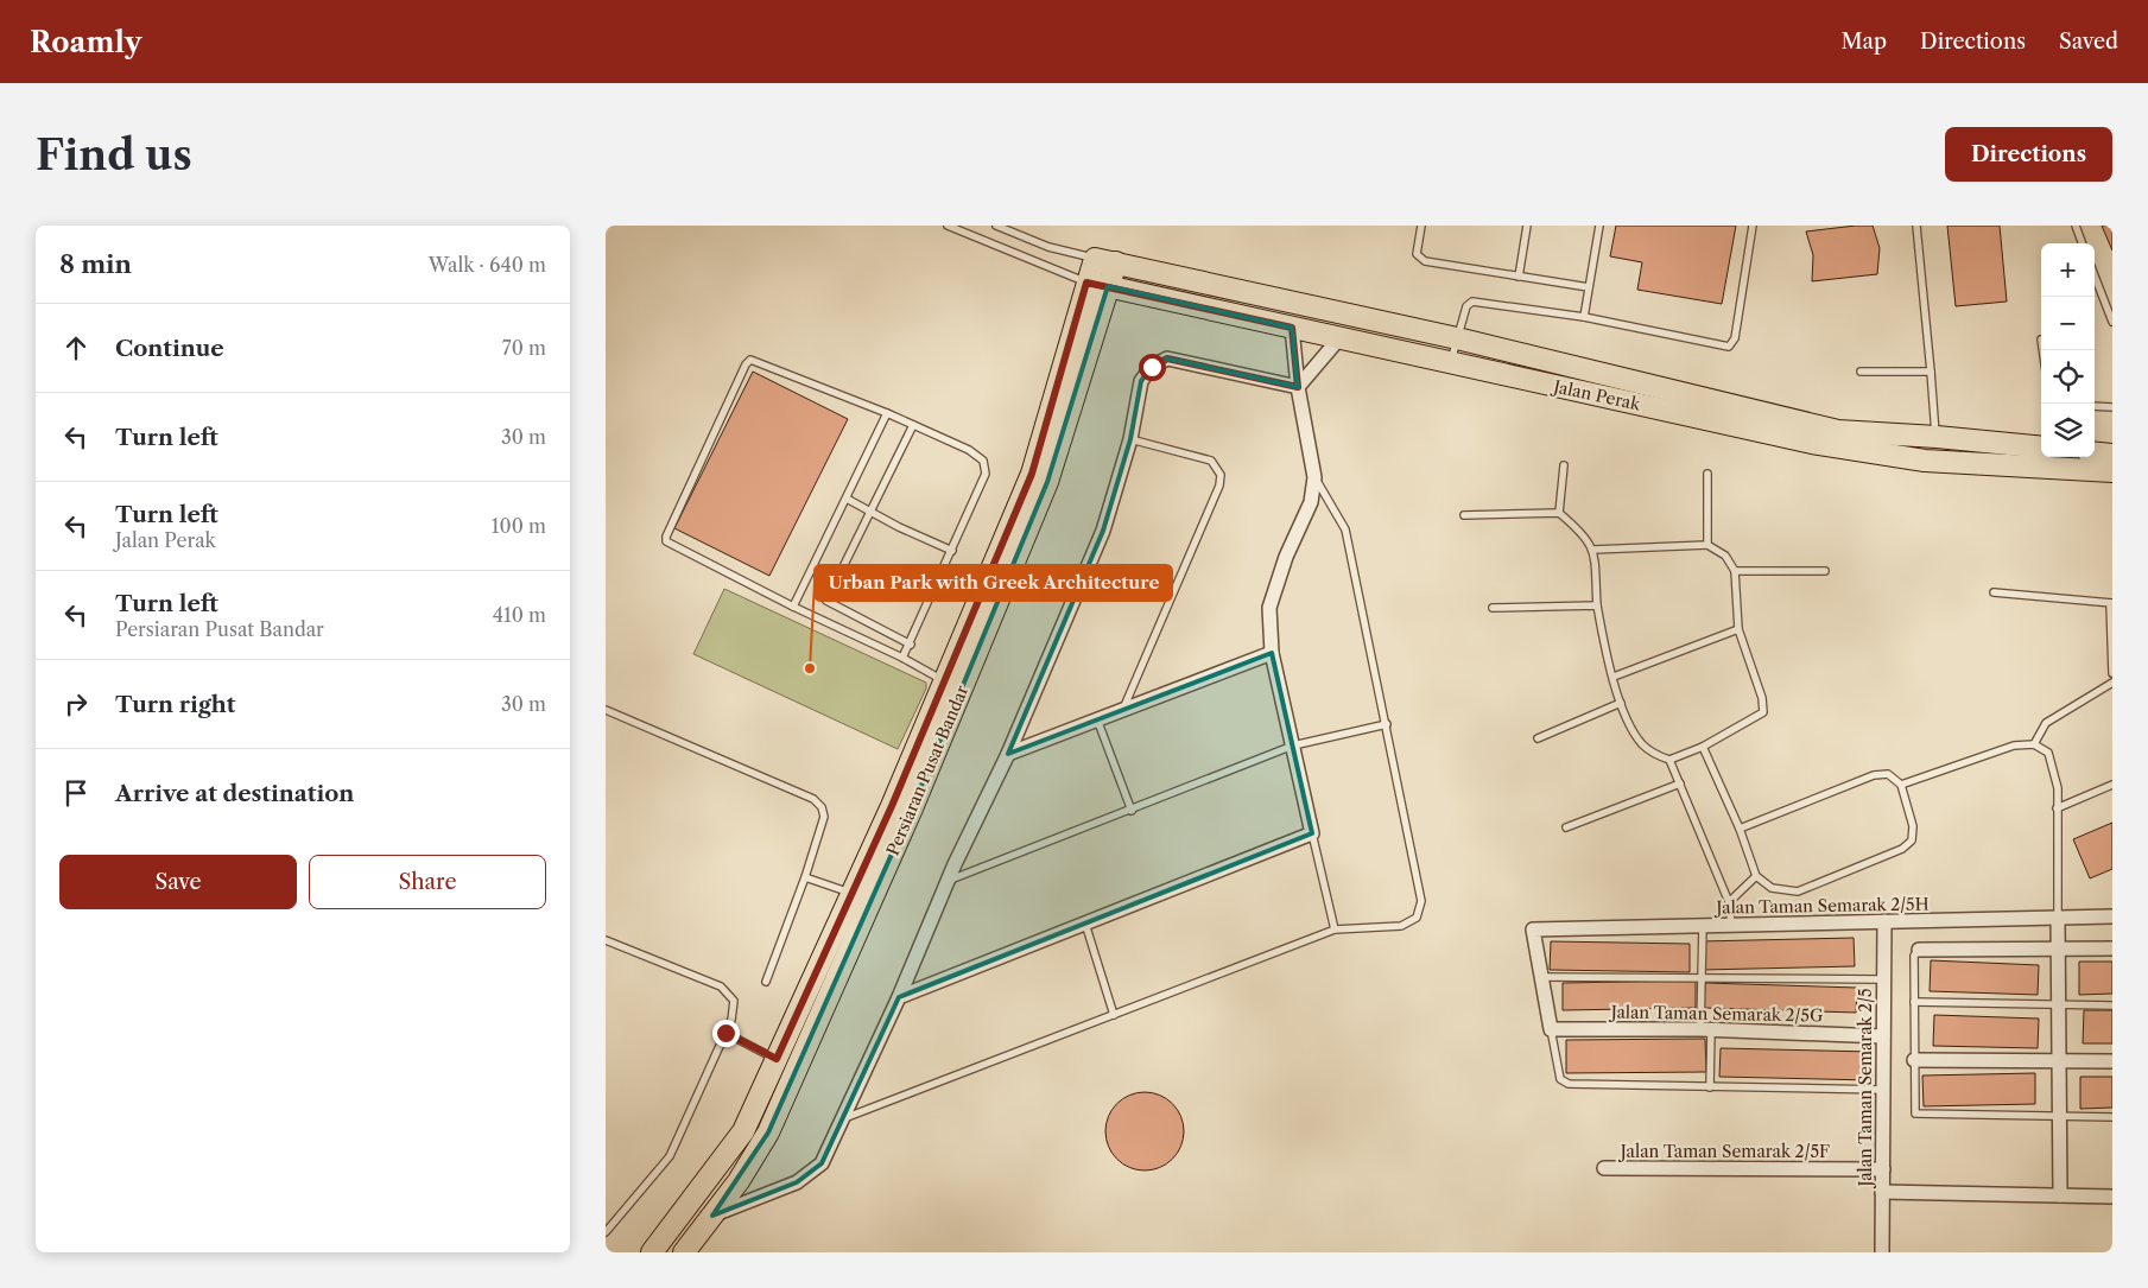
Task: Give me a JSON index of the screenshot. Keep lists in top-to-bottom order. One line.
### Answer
{"streets":{"main road":["Jalan Perak","Persiaran Pusat Bandar"],"street":["Jalan Taman Semarak 2/5H","Jalan Taman Semarak 2/5G","Jalan Taman Semarak 2/5","Jalan Taman Semarak 2/5F"]},"crossings":[["Jalan Perak","Persiaran Pusat Bandar"],["Jalan Taman Semarak 2/5H","Jalan Taman Semarak 2/5"],["Jalan Taman Semarak 2/5G","Jalan Taman Semarak 2/5"],["Jalan Taman Semarak 2/5","Jalan Taman Semarak 2/5F"]],"places":["Urban Park with Greek Architecture"],"page":{"header":"Roamly","nav":["Map","Directions","Saved"],"buttons":["Directions",["Save","Share"]],"title":"Find us","heading":["8 min","Walk · 640 m"],"map_buttons":["+","−"],"list":[["Continue","70 m"],["Turn left","30 m"],["Turn left","Jalan Perak","100 m"],["Turn left","Persiaran Pusat Bandar","410 m"],["Turn right","30 m"],"Arrive at destination"]}}
